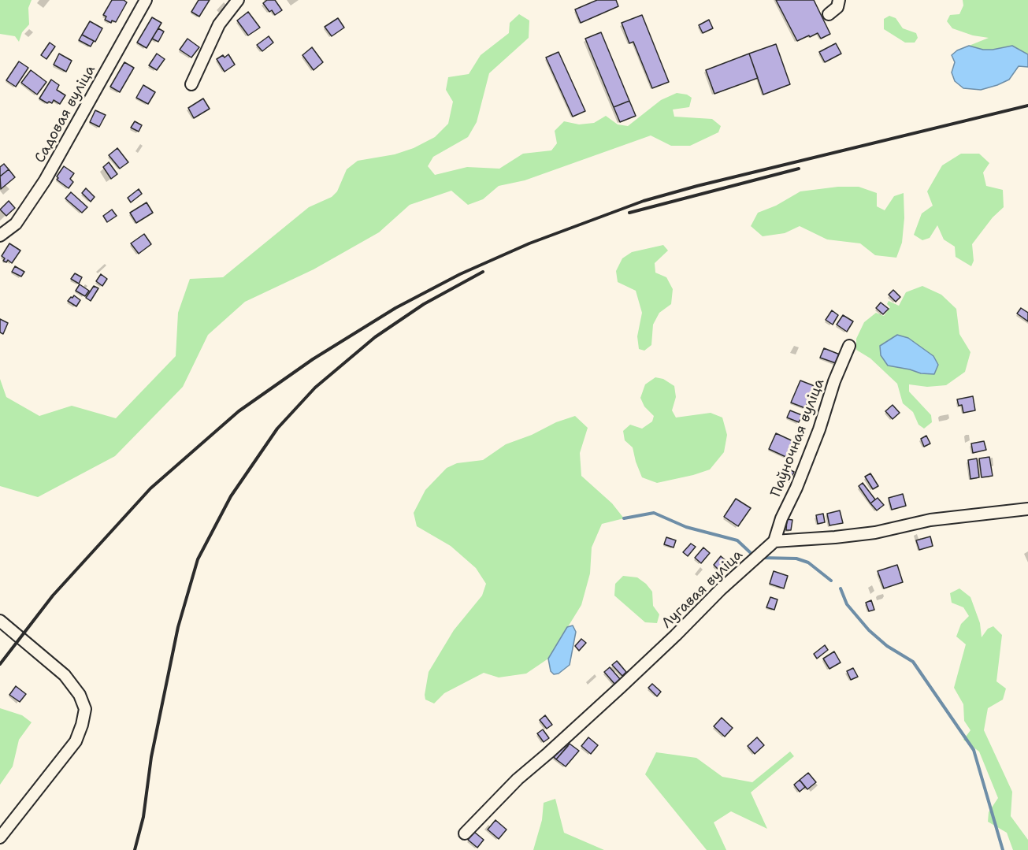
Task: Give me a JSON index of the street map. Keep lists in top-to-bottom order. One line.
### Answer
{"streets":{"street":["Садовая вуліца","Паўночная вуліца","Лугавая вуліца"]},"crossings":[["Паўночная вуліца","Лугавая вуліца"]]}
